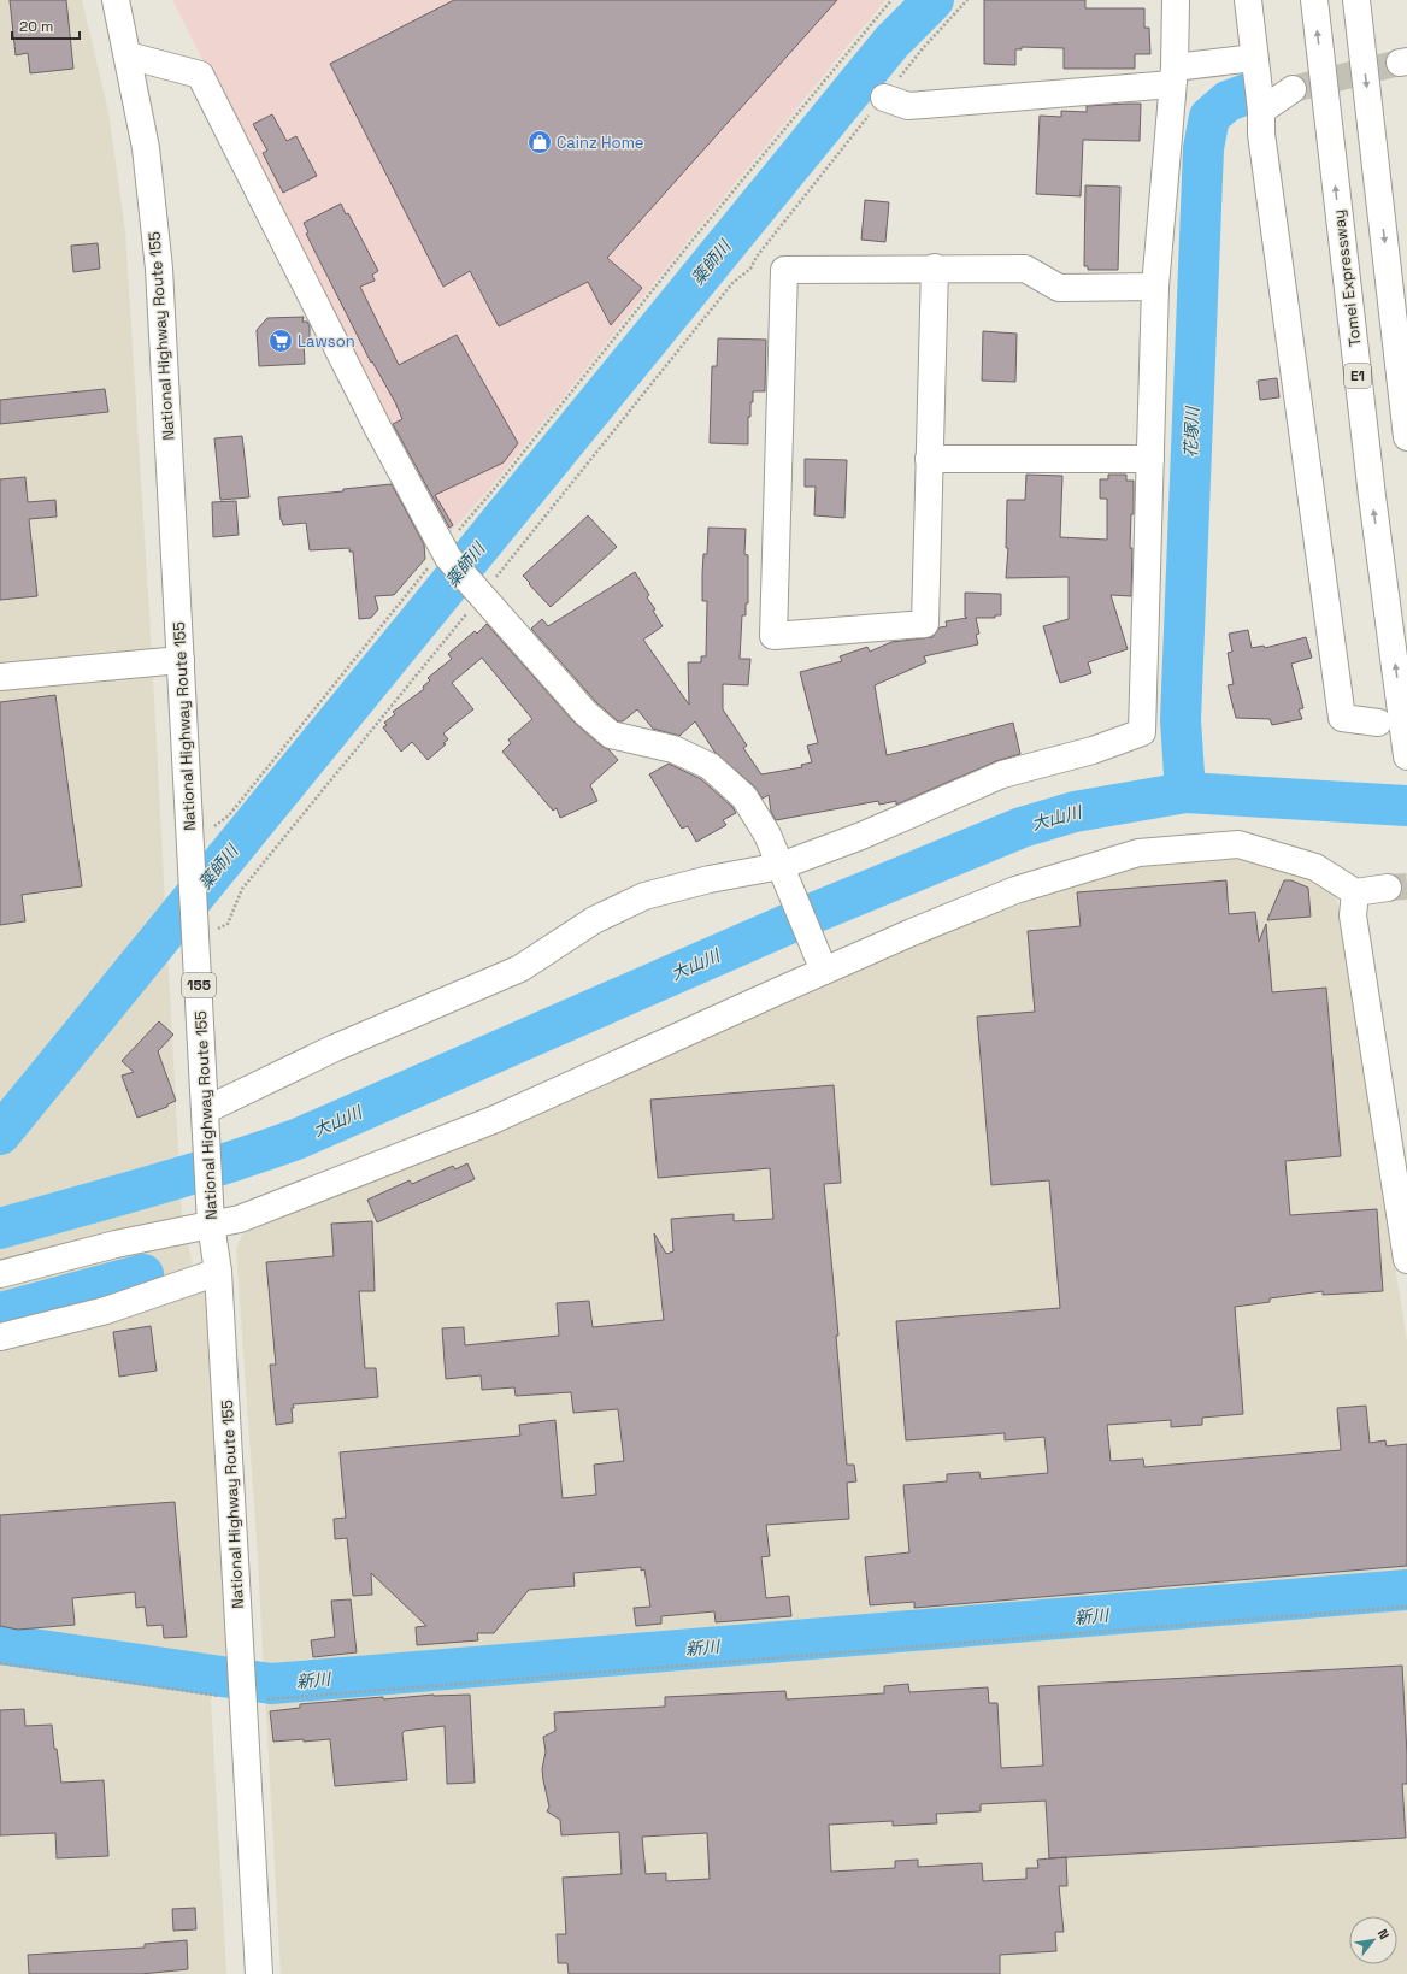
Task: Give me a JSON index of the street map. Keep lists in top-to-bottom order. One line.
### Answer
{"streets":{"main road":["Tomei Expressway","National Highway Route 155","E1","155"]},"water":["薬師川","花塚川","大山川","新川"],"places":{"shop":["Cainz Home"],"supermarket":["Lawson"]},"scale_bar":"20 m","north":"top right"}
